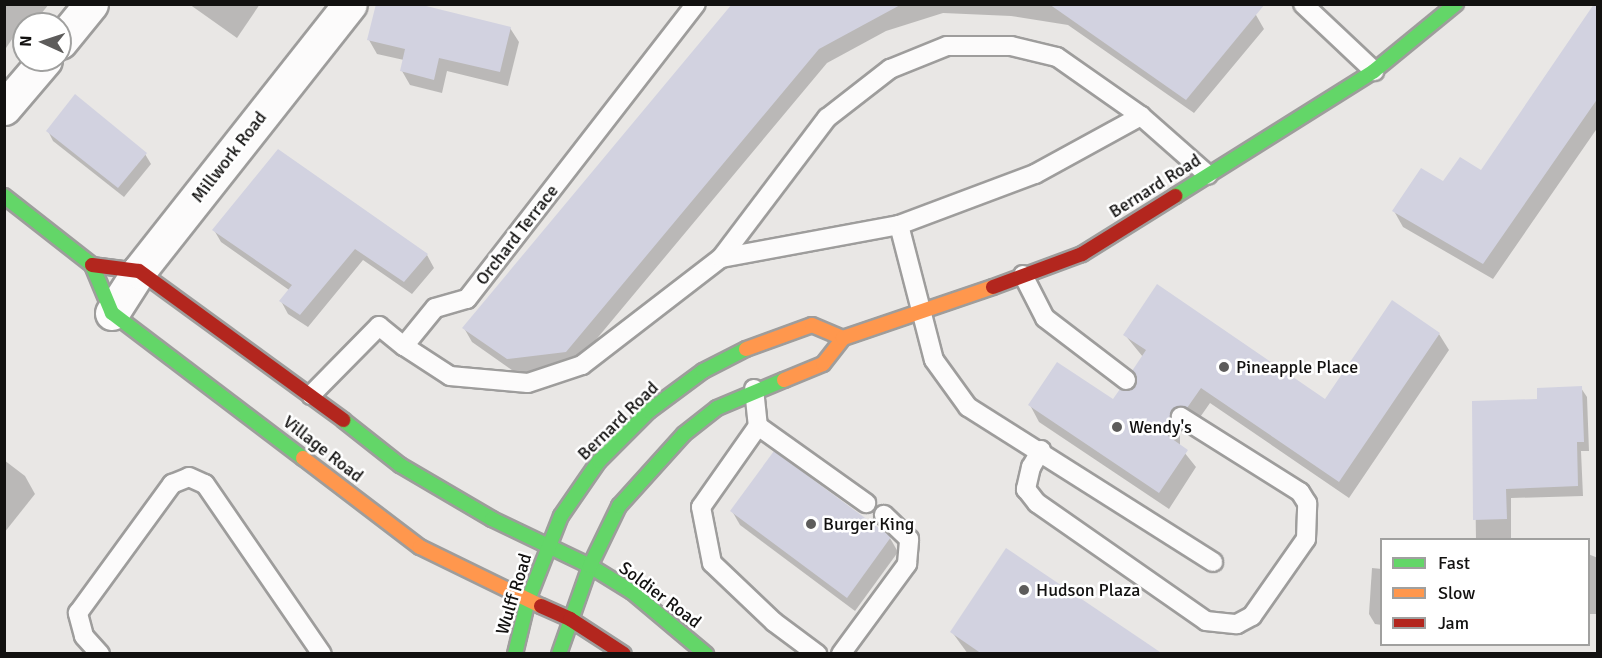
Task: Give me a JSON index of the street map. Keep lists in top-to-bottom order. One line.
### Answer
{"streets":{"main road":["Bernard Road","Village Road","Wulff Road","Soldier Road"],"street":["Millwork Road"],"lane":["Orchard Terrace"]},"crossings":[["Millwork Road","Village Road"],["Bernard Road","Village Road"],["Bernard Road","Wulff Road"],["Village Road","Wulff Road"],["Village Road","Soldier Road"]],"places":["Pineapple Place","Wendy's","Burger King","Hudson Plaza"],"legend":["Fast","Slow","Jam"],"north":"left"}
